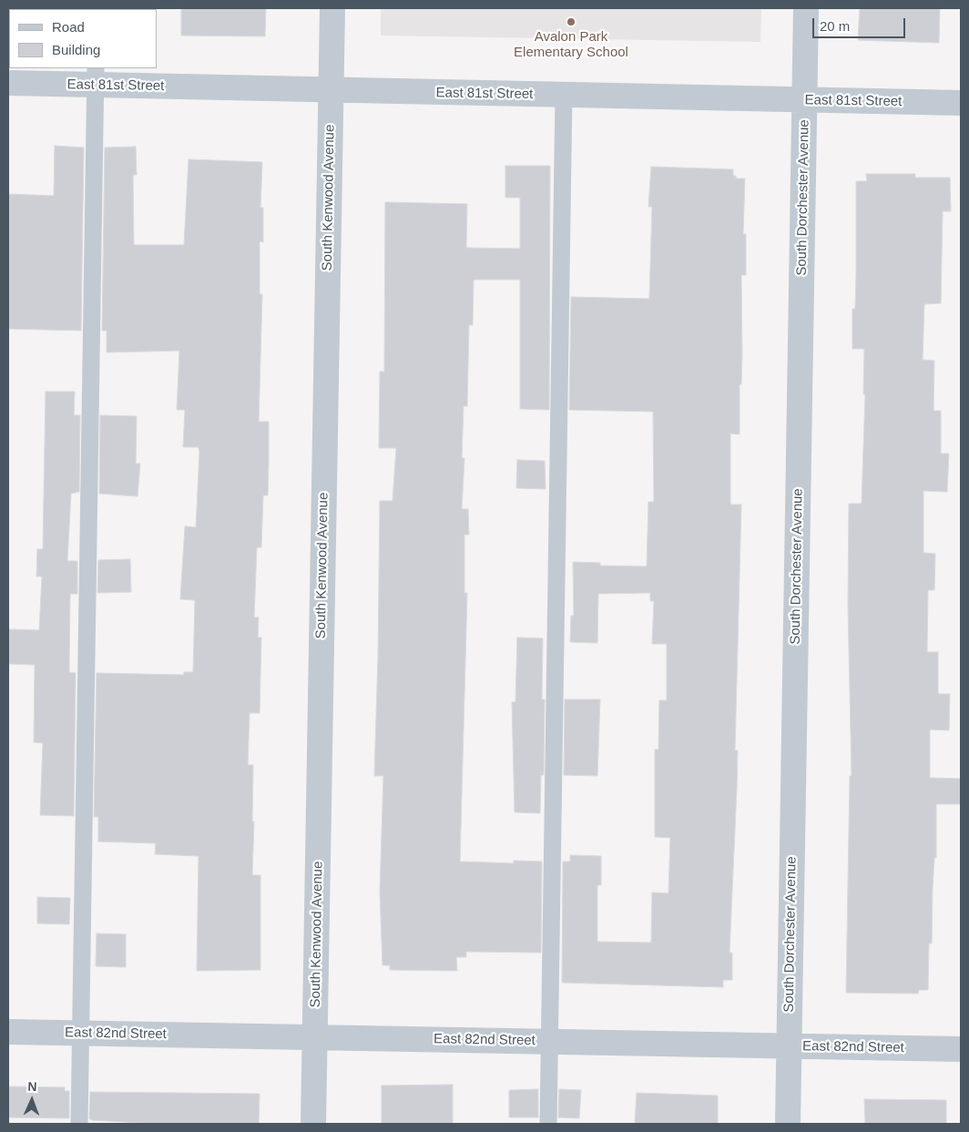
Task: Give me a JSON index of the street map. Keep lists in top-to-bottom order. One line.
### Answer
{"streets":{"street":["East 81st Street","South Kenwood Avenue","South Dorchester Avenue","East 82nd Street"]},"crossings":[["East 81st Street","South Kenwood Avenue"],["East 81st Street","South Dorchester Avenue"],["South Kenwood Avenue","East 82nd Street"],["South Dorchester Avenue","East 82nd Street"]],"places":["Avalon Park Elementary School"],"legend":["Road","Building"],"scale_bar":"20 m","north":"top"}
